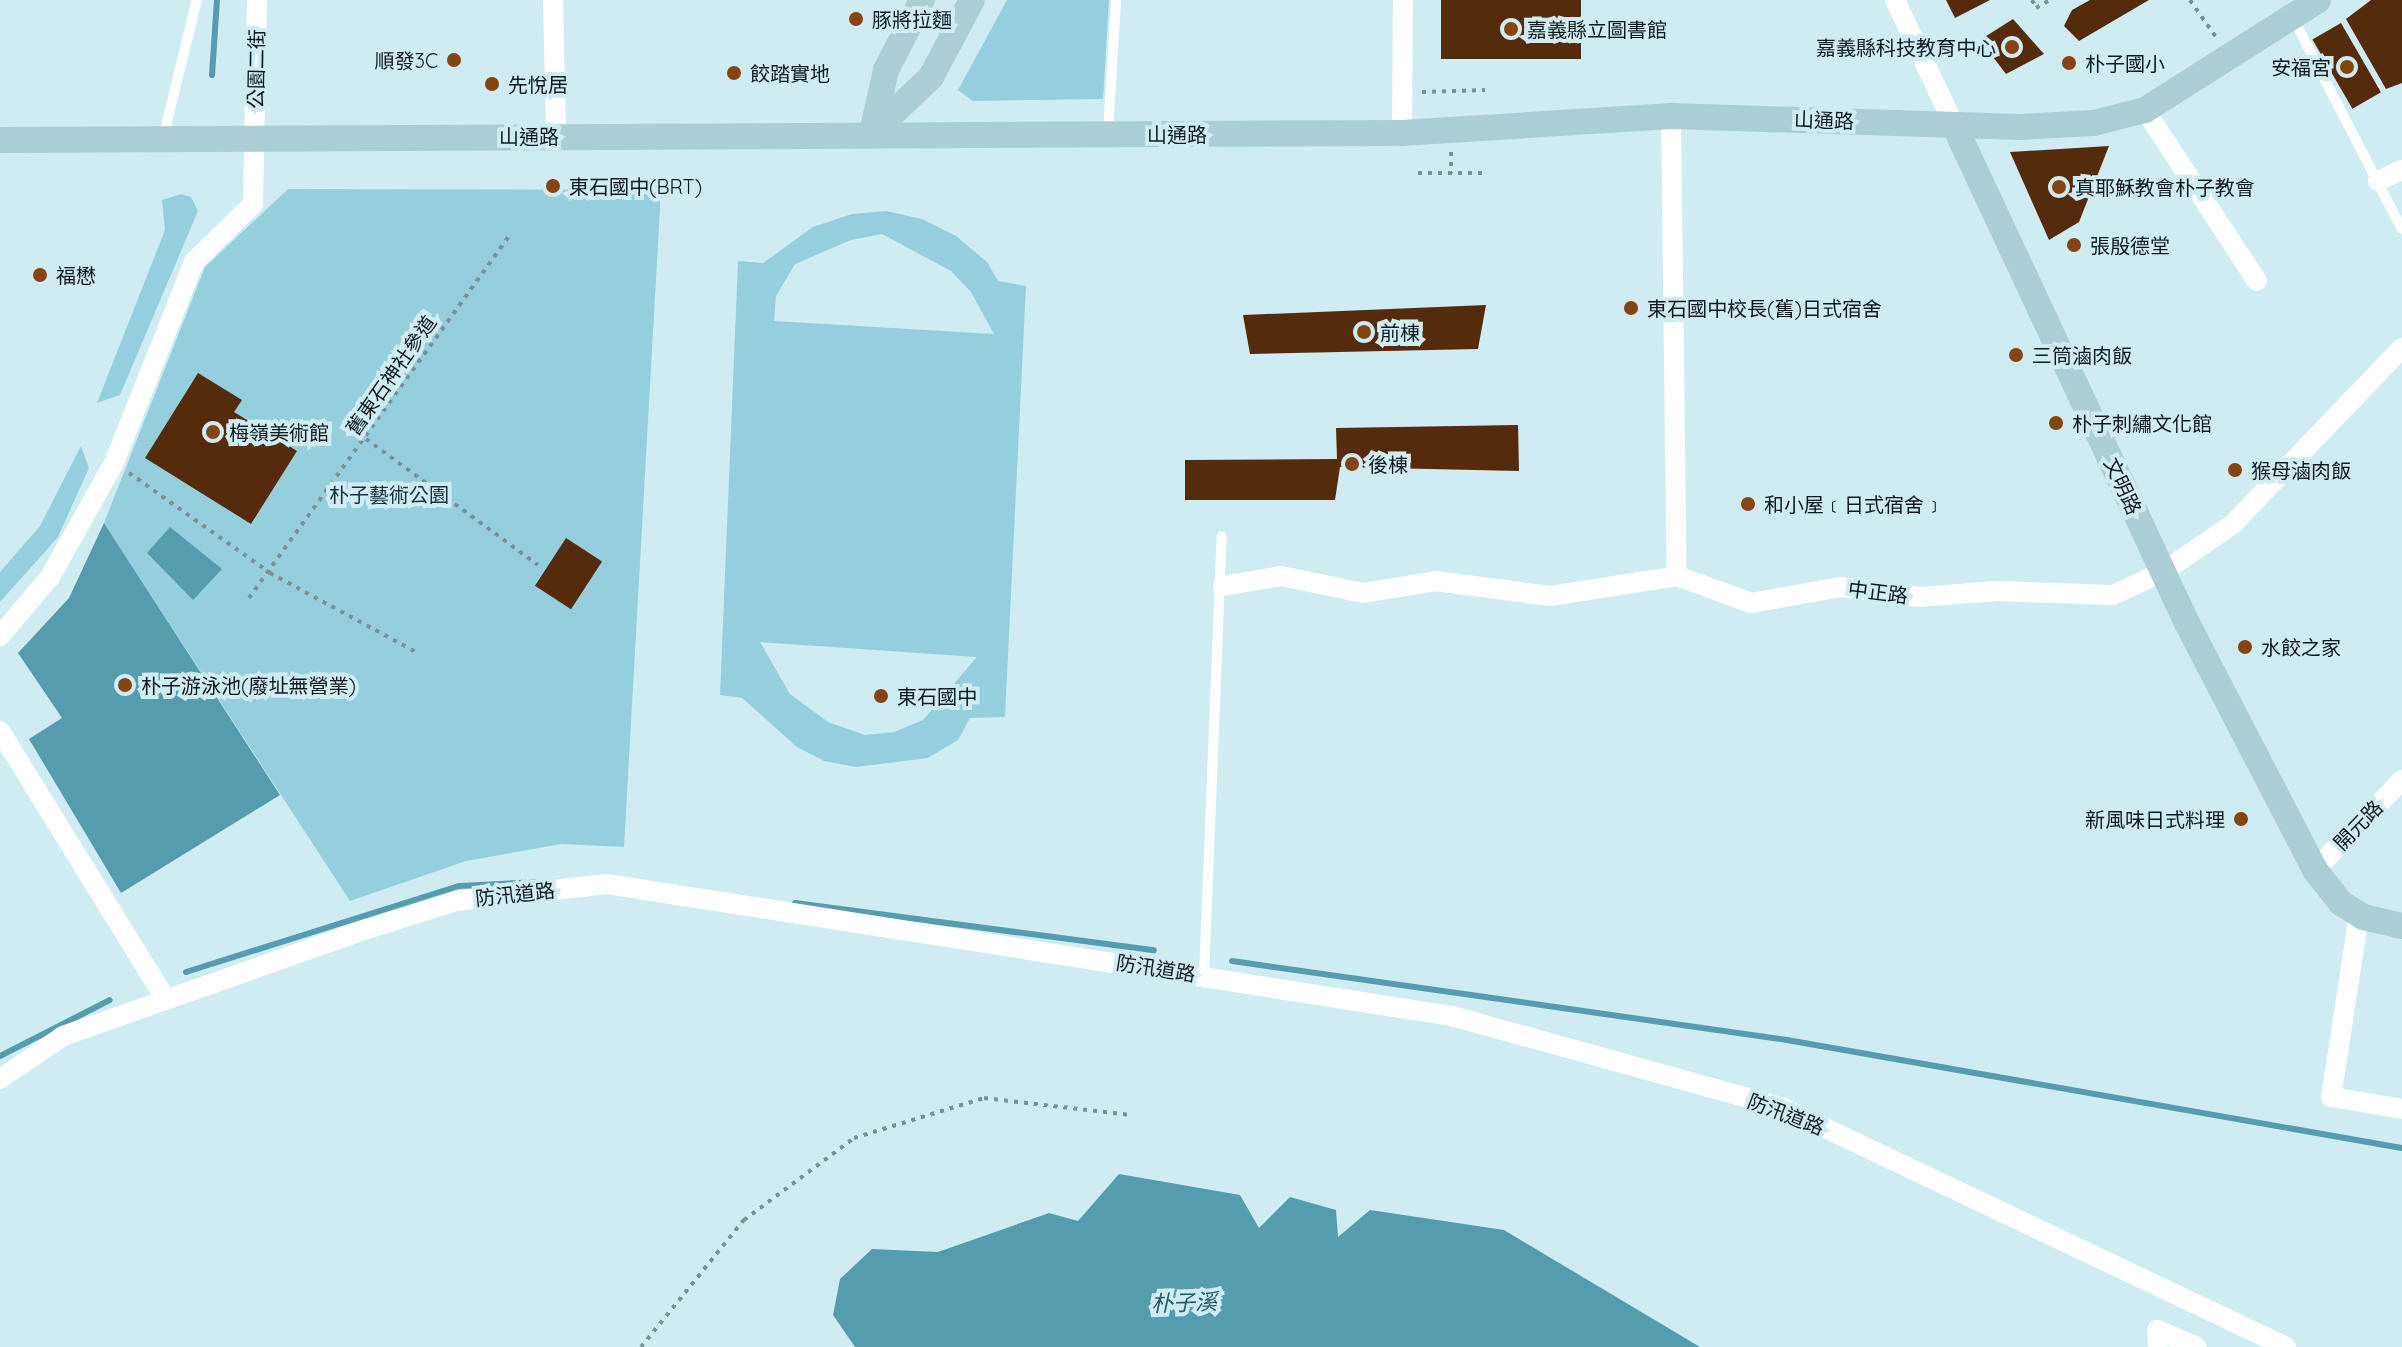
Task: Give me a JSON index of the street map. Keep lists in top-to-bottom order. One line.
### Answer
{"streets":{"main road":["山通路","文明路"],"street":["公園二街","中正路","開元路","防汛道路"],"path":["舊東石神社參道"]},"crossings":[["公園二街","山通路"],["山通路","文明路"],["文明路","中正路"],["文明路","開元路"]],"water":["朴子溪"],"parks":["朴子藝術公園"],"places":["豚將拉麵","嘉義縣立圖書館","嘉義縣科技教育中心","順發3C","朴子國小","安福宮","餃踏實地","先悅居","東石國中(BRT)","真耶穌教會朴子教會","張殷德堂","福懋","東石國中校長(舊)日式宿舍","前棟","三筒滷肉飯","朴子刺繡文化館","梅嶺美術館","後棟","猴母滷肉飯","和小屋﹝日式宿舍﹞","水餃之家","朴子游泳池(廢址無營業)","東石國中","新風味日式料理"]}
